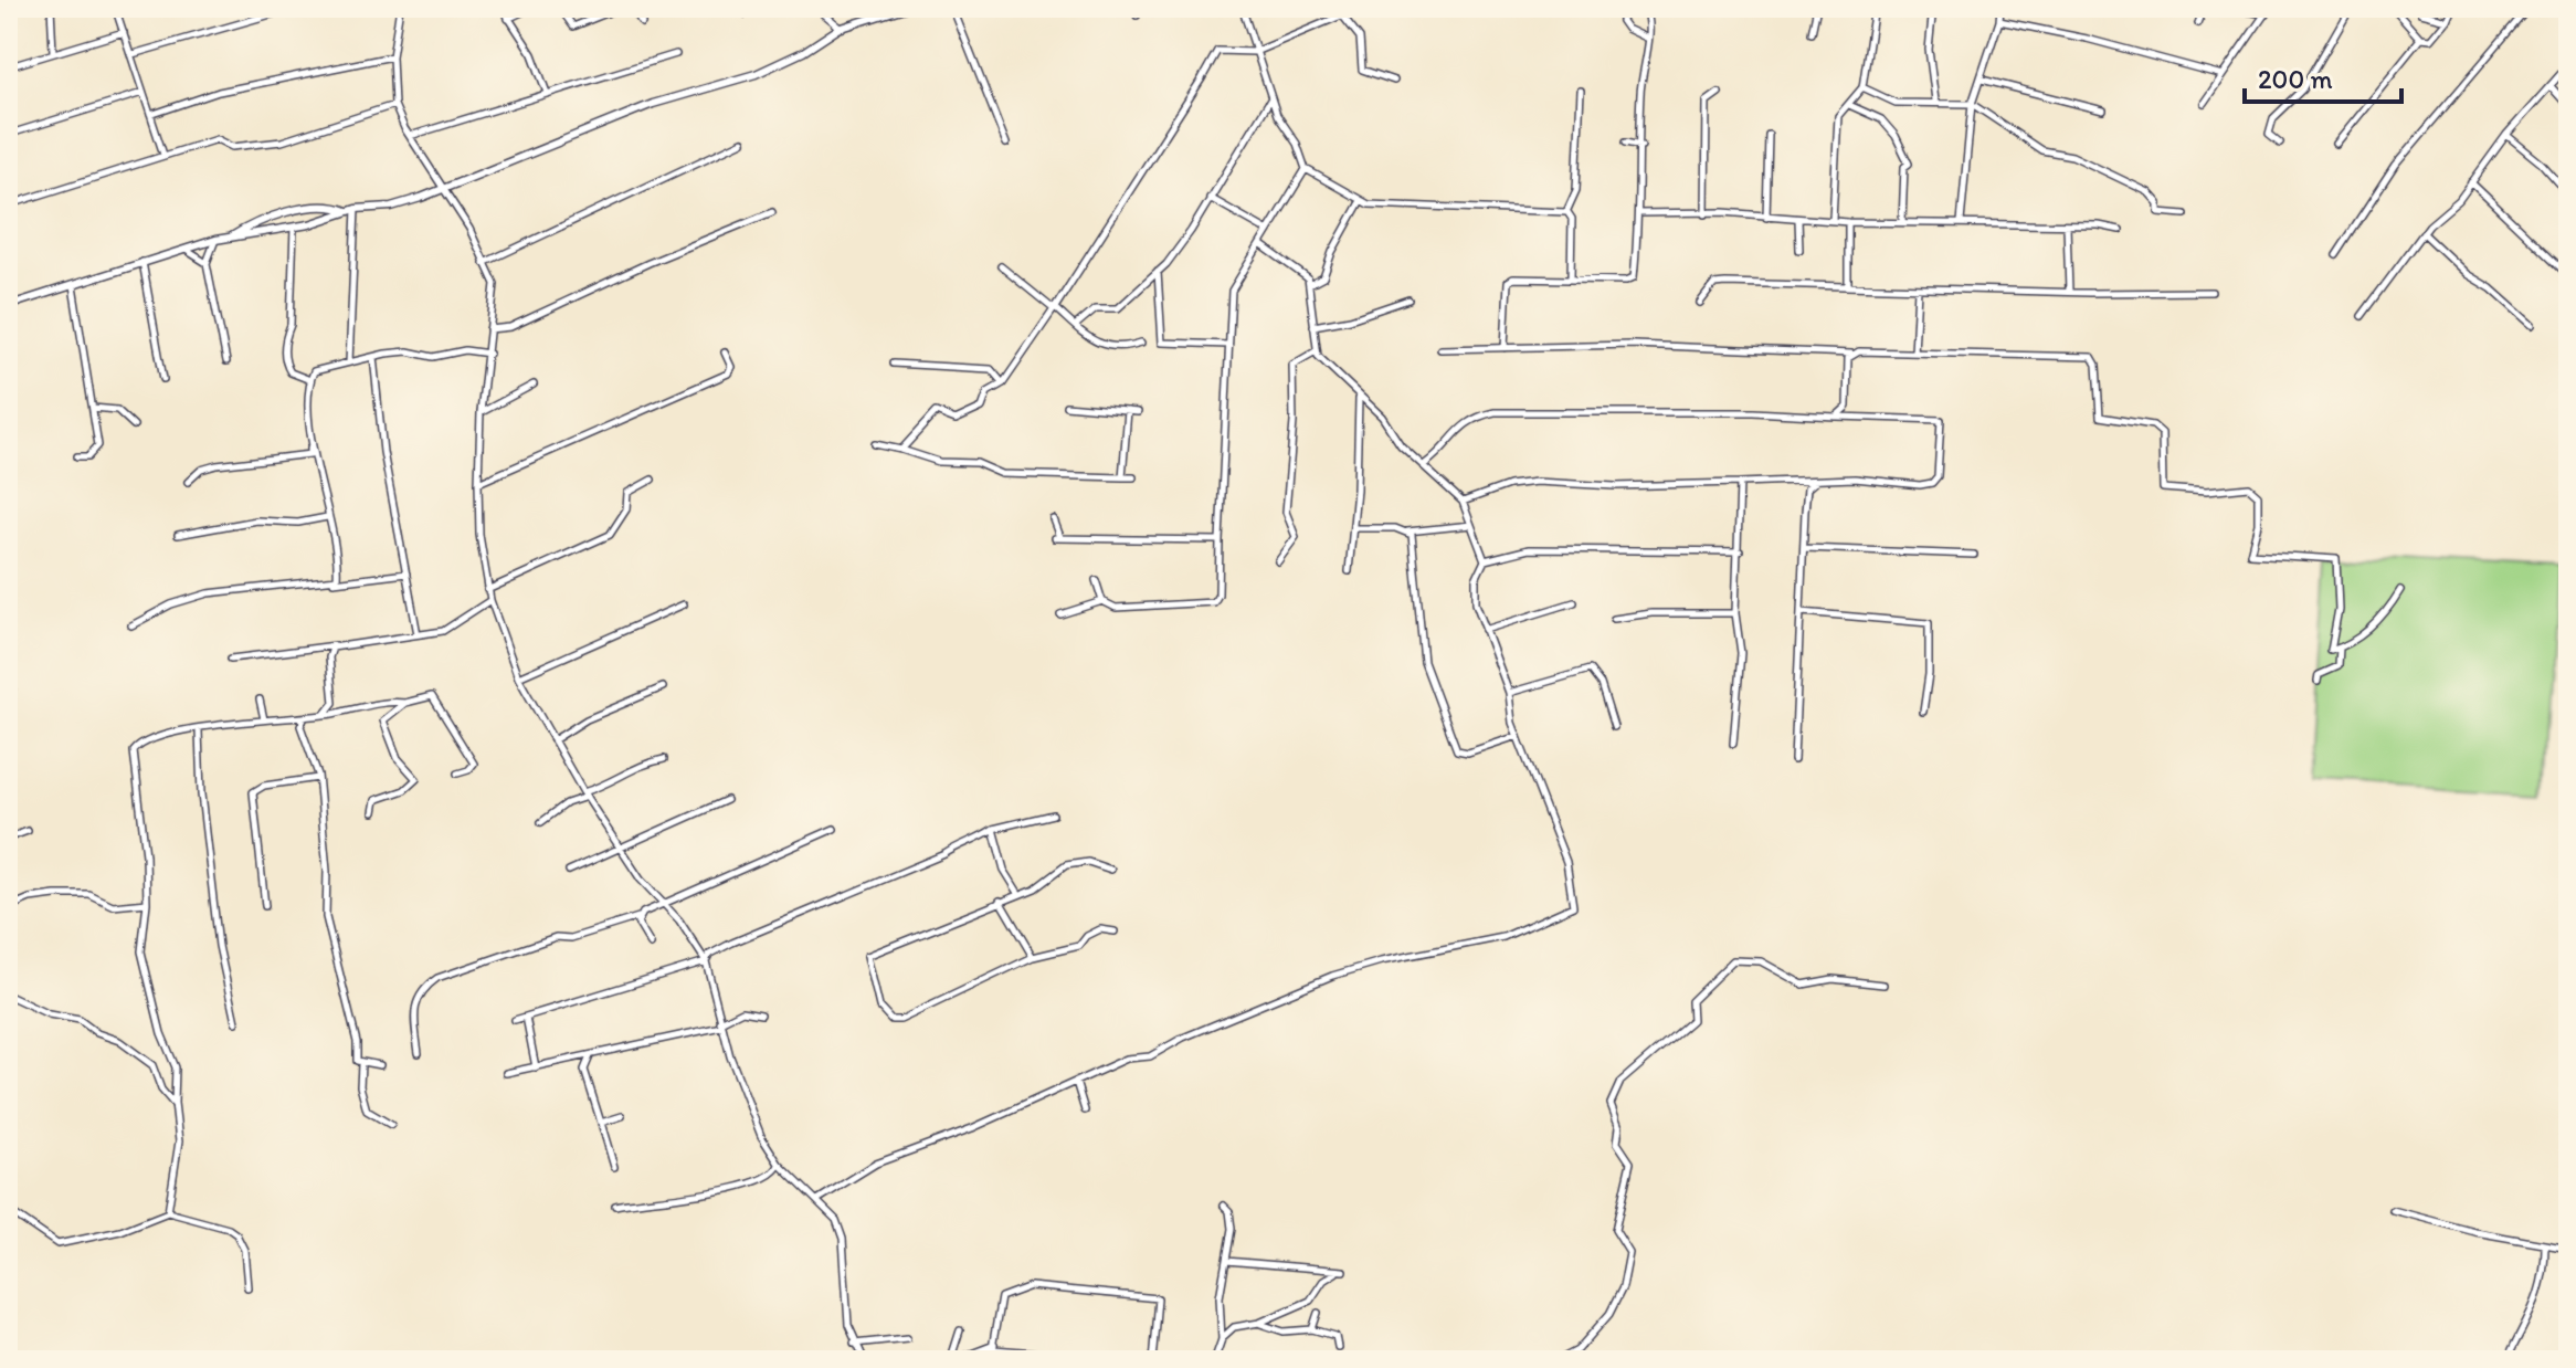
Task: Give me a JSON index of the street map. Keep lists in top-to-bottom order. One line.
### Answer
{"scale_bar":"200 m"}
